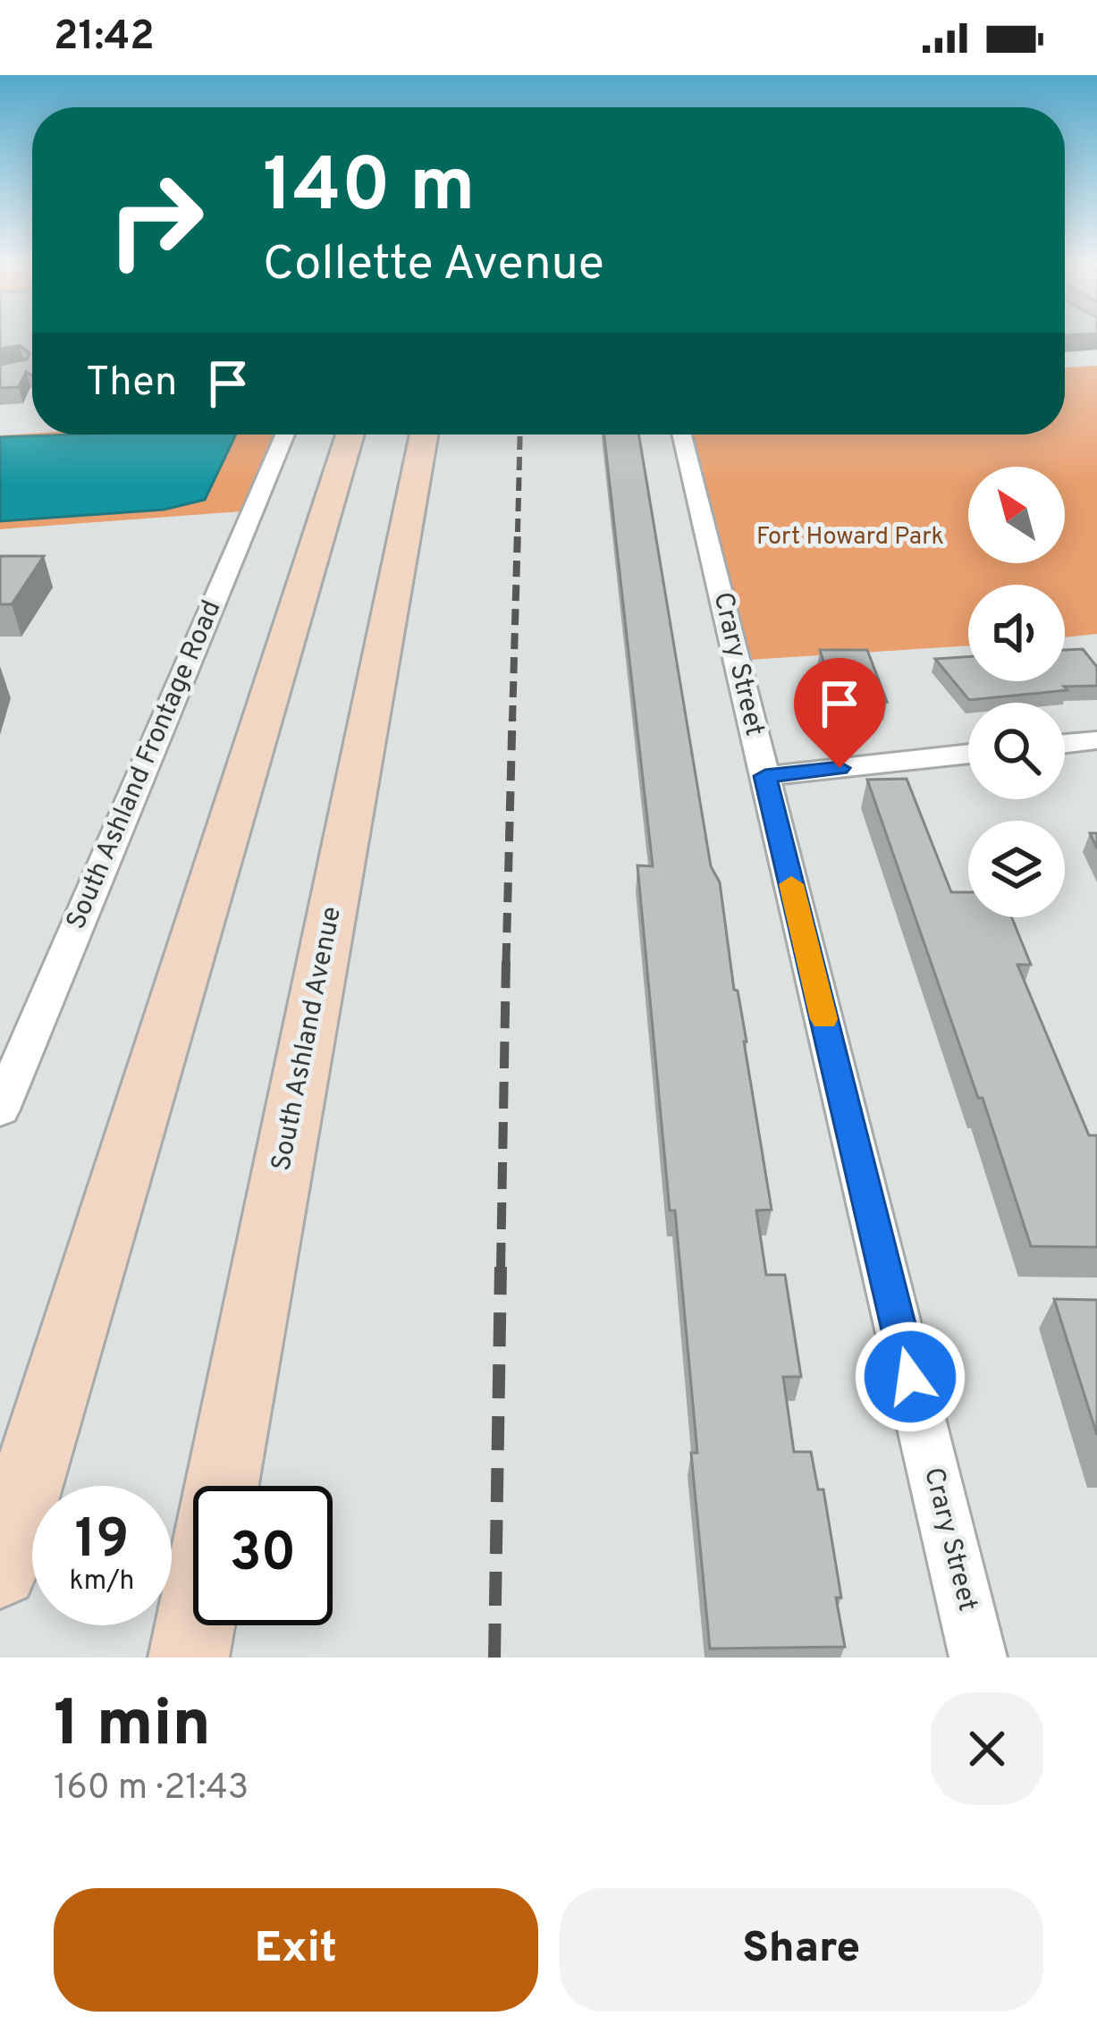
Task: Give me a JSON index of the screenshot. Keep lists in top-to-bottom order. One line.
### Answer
{"streets":{"main road":["South Ashland Avenue"],"street":["Crary Street","South Ashland Frontage Road"]},"parks":["Fort Howard Park"],"north":"top left","page":{"status":"21:42","turn":["140 m","Collette Avenue"],"then":"Then","speed":"19 km/h","limit":"30","heading":["1 min","160 m · 21:43"],"buttons":["Exit","Share"]}}
